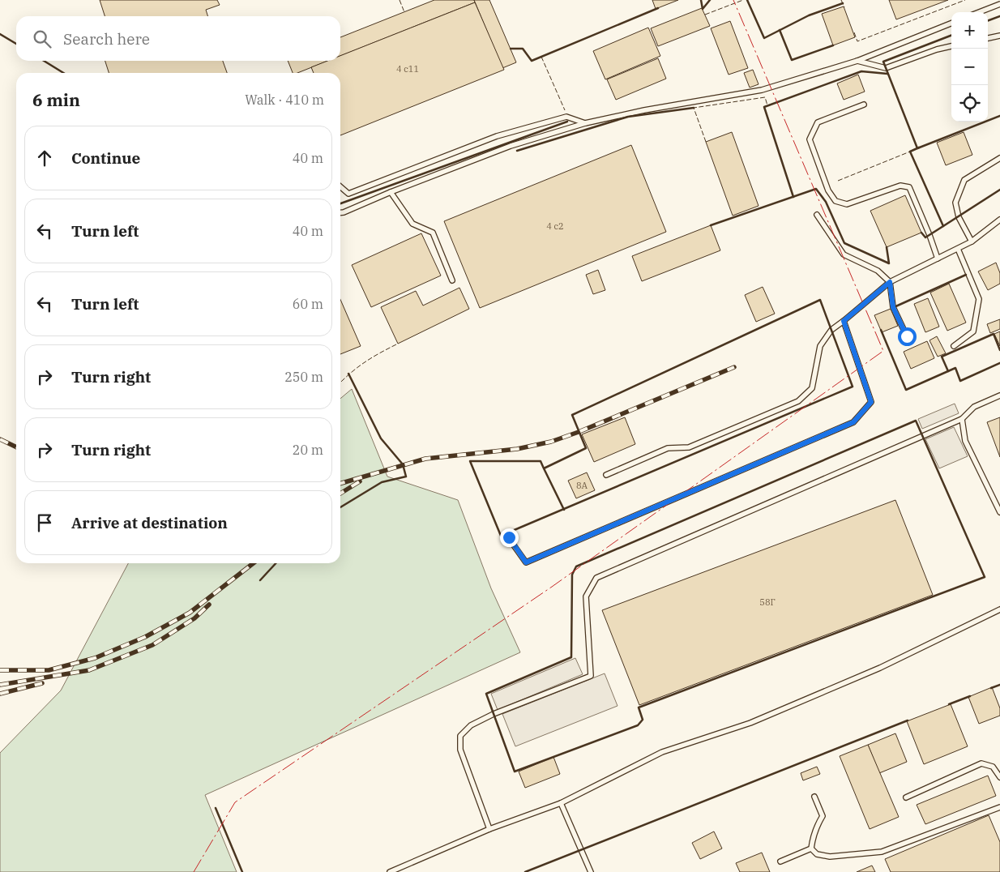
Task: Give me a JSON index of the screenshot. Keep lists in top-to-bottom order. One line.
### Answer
{"house_numbers":["4 с11","4 с2","8А","58Г"],"page":{"map_buttons":["+","−"],"search":"Search here","heading":["6 min","Walk · 410 m"],"list":[["Continue","40 m"],["Turn left","40 m"],["Turn left","60 m"],["Turn right","250 m"],["Turn right","20 m"],"Arrive at destination"]}}
